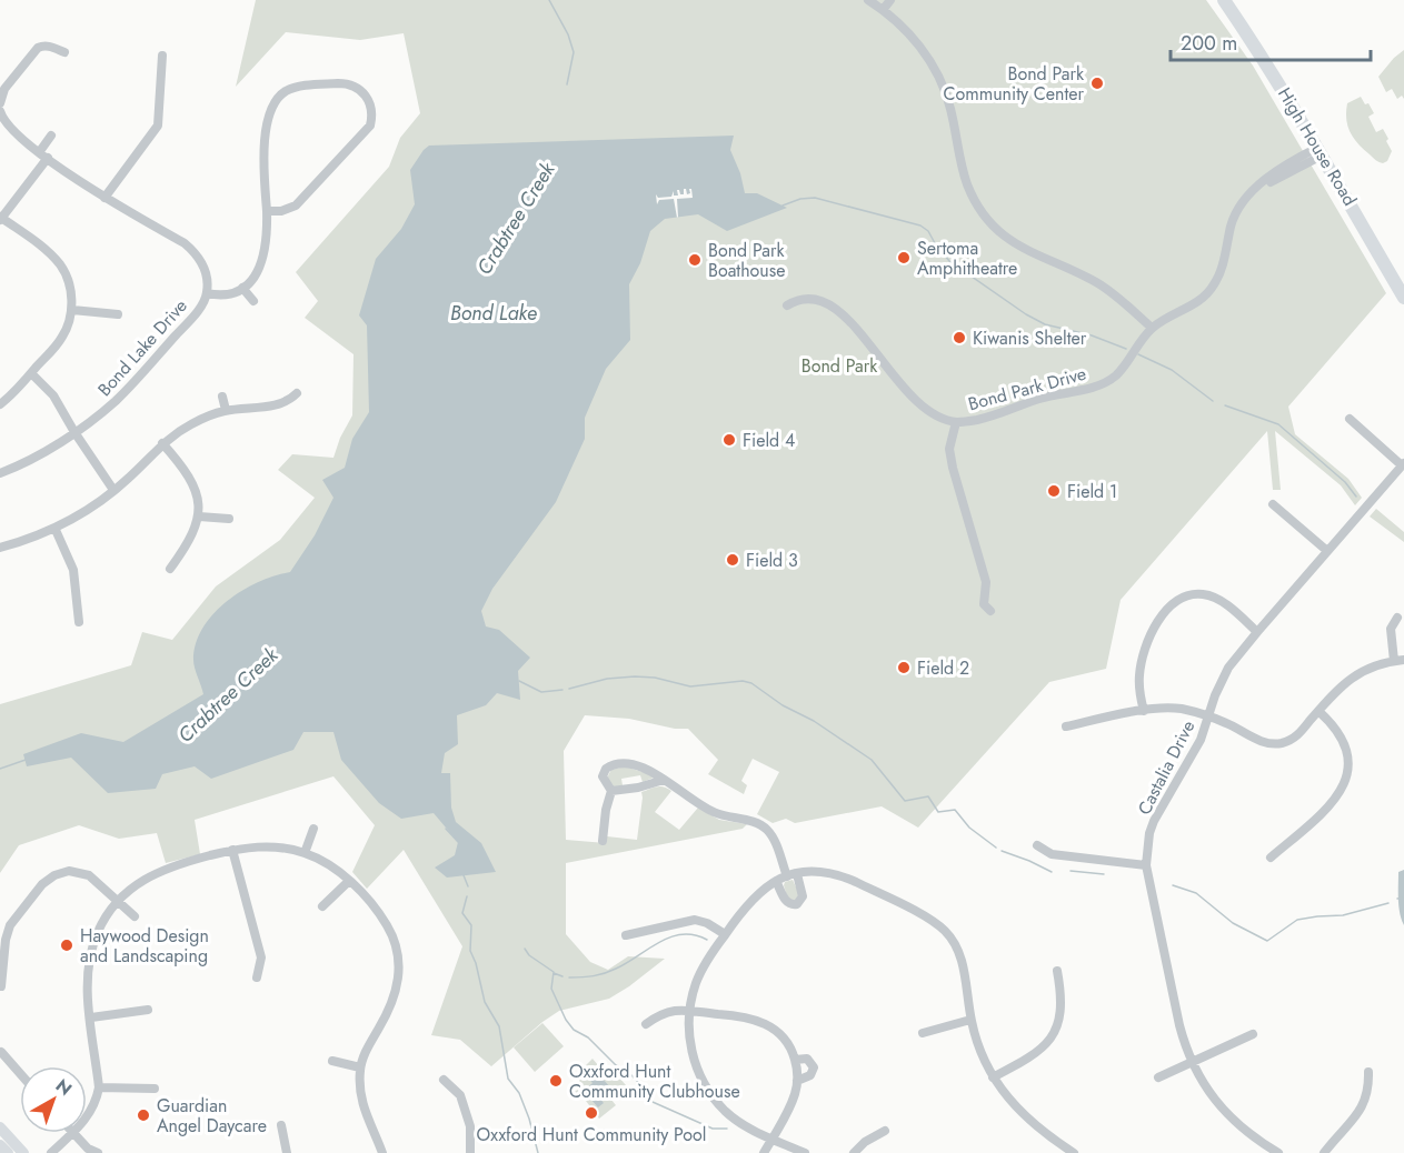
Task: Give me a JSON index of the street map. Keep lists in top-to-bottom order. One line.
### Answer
{"streets":{"main road":["High House Road"],"street":["Bond Lake Drive","Bond Park Drive","Castalia Drive"]},"crossings":[["High House Road","Bond Park Drive"]],"water":["Crabtree Creek","Bond Lake"],"parks":["Bond Park"],"places":["Bond Park Community Center","Sertoma Amphitheatre","Bond Park Boathouse","Kiwanis Shelter","Field 4","Field 1","Field 3","Field 2","Haywood Design and Landscaping","Oxxford Hunt Community Clubhouse","Oxxford Hunt Community Pool","Guardian Angel Daycare"],"scale_bar":"200 m","north":"top right"}
